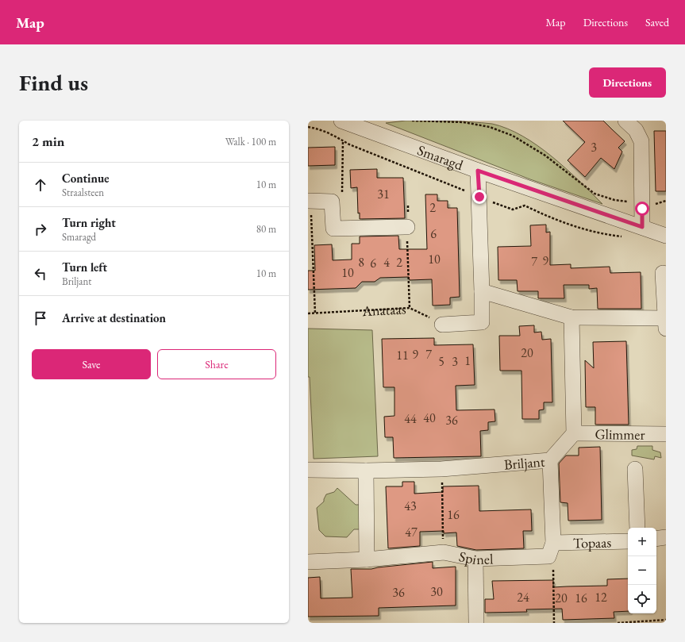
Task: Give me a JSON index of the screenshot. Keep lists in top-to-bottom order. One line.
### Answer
{"streets":{"street":["Smaragd","Glimmer","Briljant","Topaas","Spinel"],"path":["Anataas"]},"crossings":[["Glimmer","Briljant"],["Topaas","Spinel"]],"house_numbers":["3","31","2","6","10","9","7","8","4","2","6","10","20","9","7","11","1","5","3","40","44","36","43","16","47","30","36","24","12","20","16"],"page":{"header":"Map","nav":["Map","Directions","Saved"],"buttons":["Directions",["Save","Share"]],"title":"Find us","heading":["2 min","Walk · 100 m"],"list":[["Continue","Straalsteen","10 m"],["Turn right","Smaragd","80 m"],["Turn left","Briljant","10 m"],"Arrive at destination"],"map_buttons":["+","−"]}}
